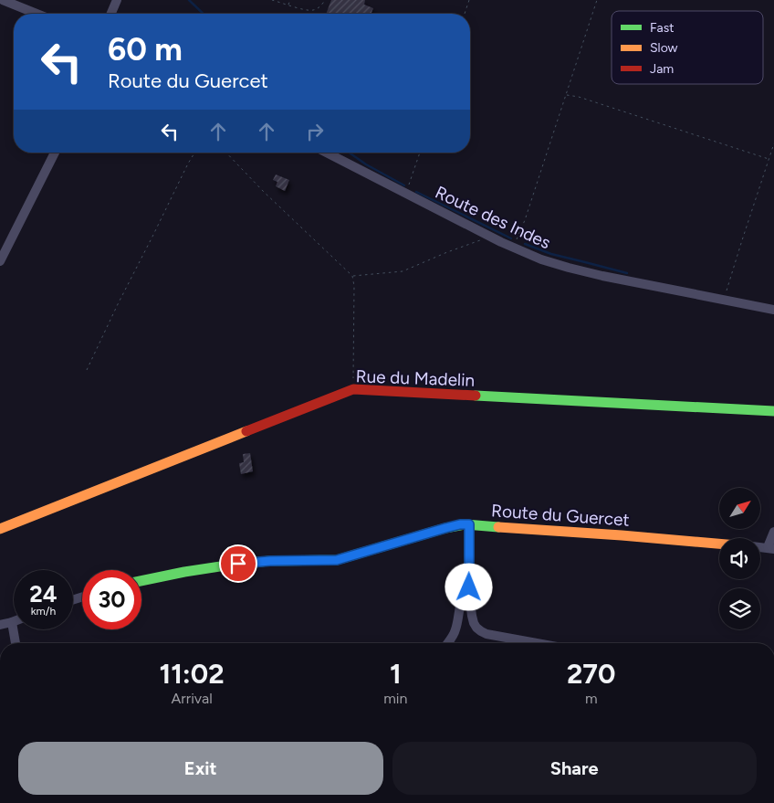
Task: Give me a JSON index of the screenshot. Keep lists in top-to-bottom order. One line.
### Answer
{"streets":{"street":["Route des Indes","Rue du Madelin","Route du Guercet"]},"legend":["Fast","Slow","Jam"],"north":"top right","page":{"turn":["60 m","Route du Guercet"],"speed":"24 km/h","limit":"30","eta":["11:02","Arrival","1","min","270","m"],"buttons":["Exit","Share"]}}
